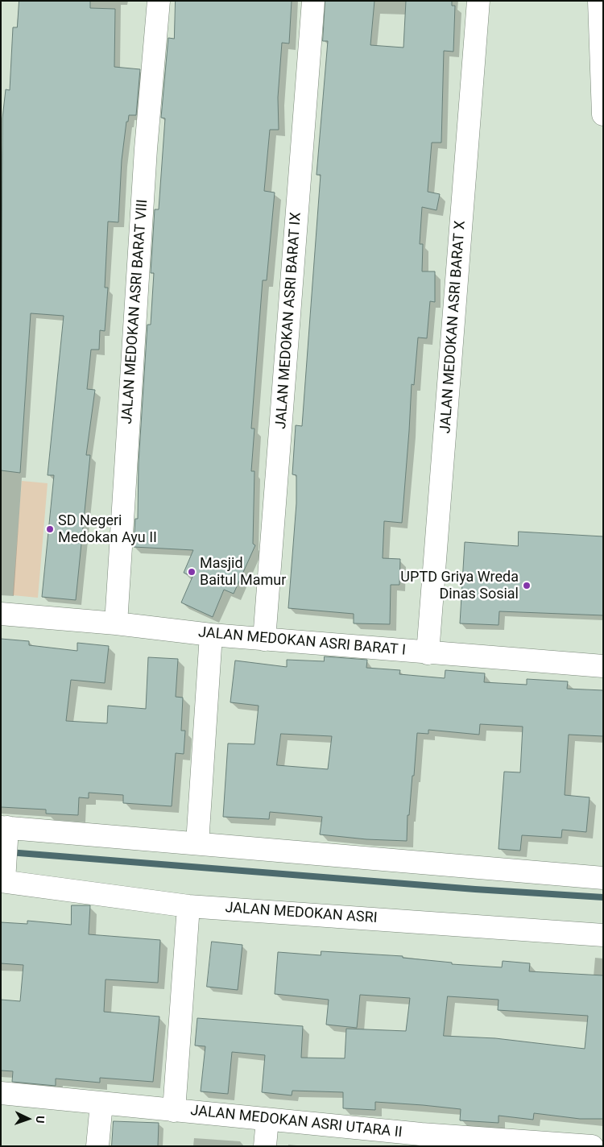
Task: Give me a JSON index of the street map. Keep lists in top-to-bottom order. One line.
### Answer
{"streets":{"street":["JALAN MEDOKAN ASRI BARAT VIII","JALAN MEDOKAN ASRI BARAT IX","JALAN MEDOKAN ASRI BARAT X","JALAN MEDOKAN ASRI BARAT I","JALAN MEDOKAN ASRI","JALAN MEDOKAN ASRI UTARA II"]},"crossings":[["JALAN MEDOKAN ASRI BARAT VIII","JALAN MEDOKAN ASRI BARAT I"],["JALAN MEDOKAN ASRI BARAT IX","JALAN MEDOKAN ASRI BARAT I"],["JALAN MEDOKAN ASRI BARAT X","JALAN MEDOKAN ASRI BARAT I"]],"places":["SD Negeri Medokan Ayu II","Masjid Baitul Mamur","UPTD Griya Wreda Dinas Sosial"],"north":"right"}
